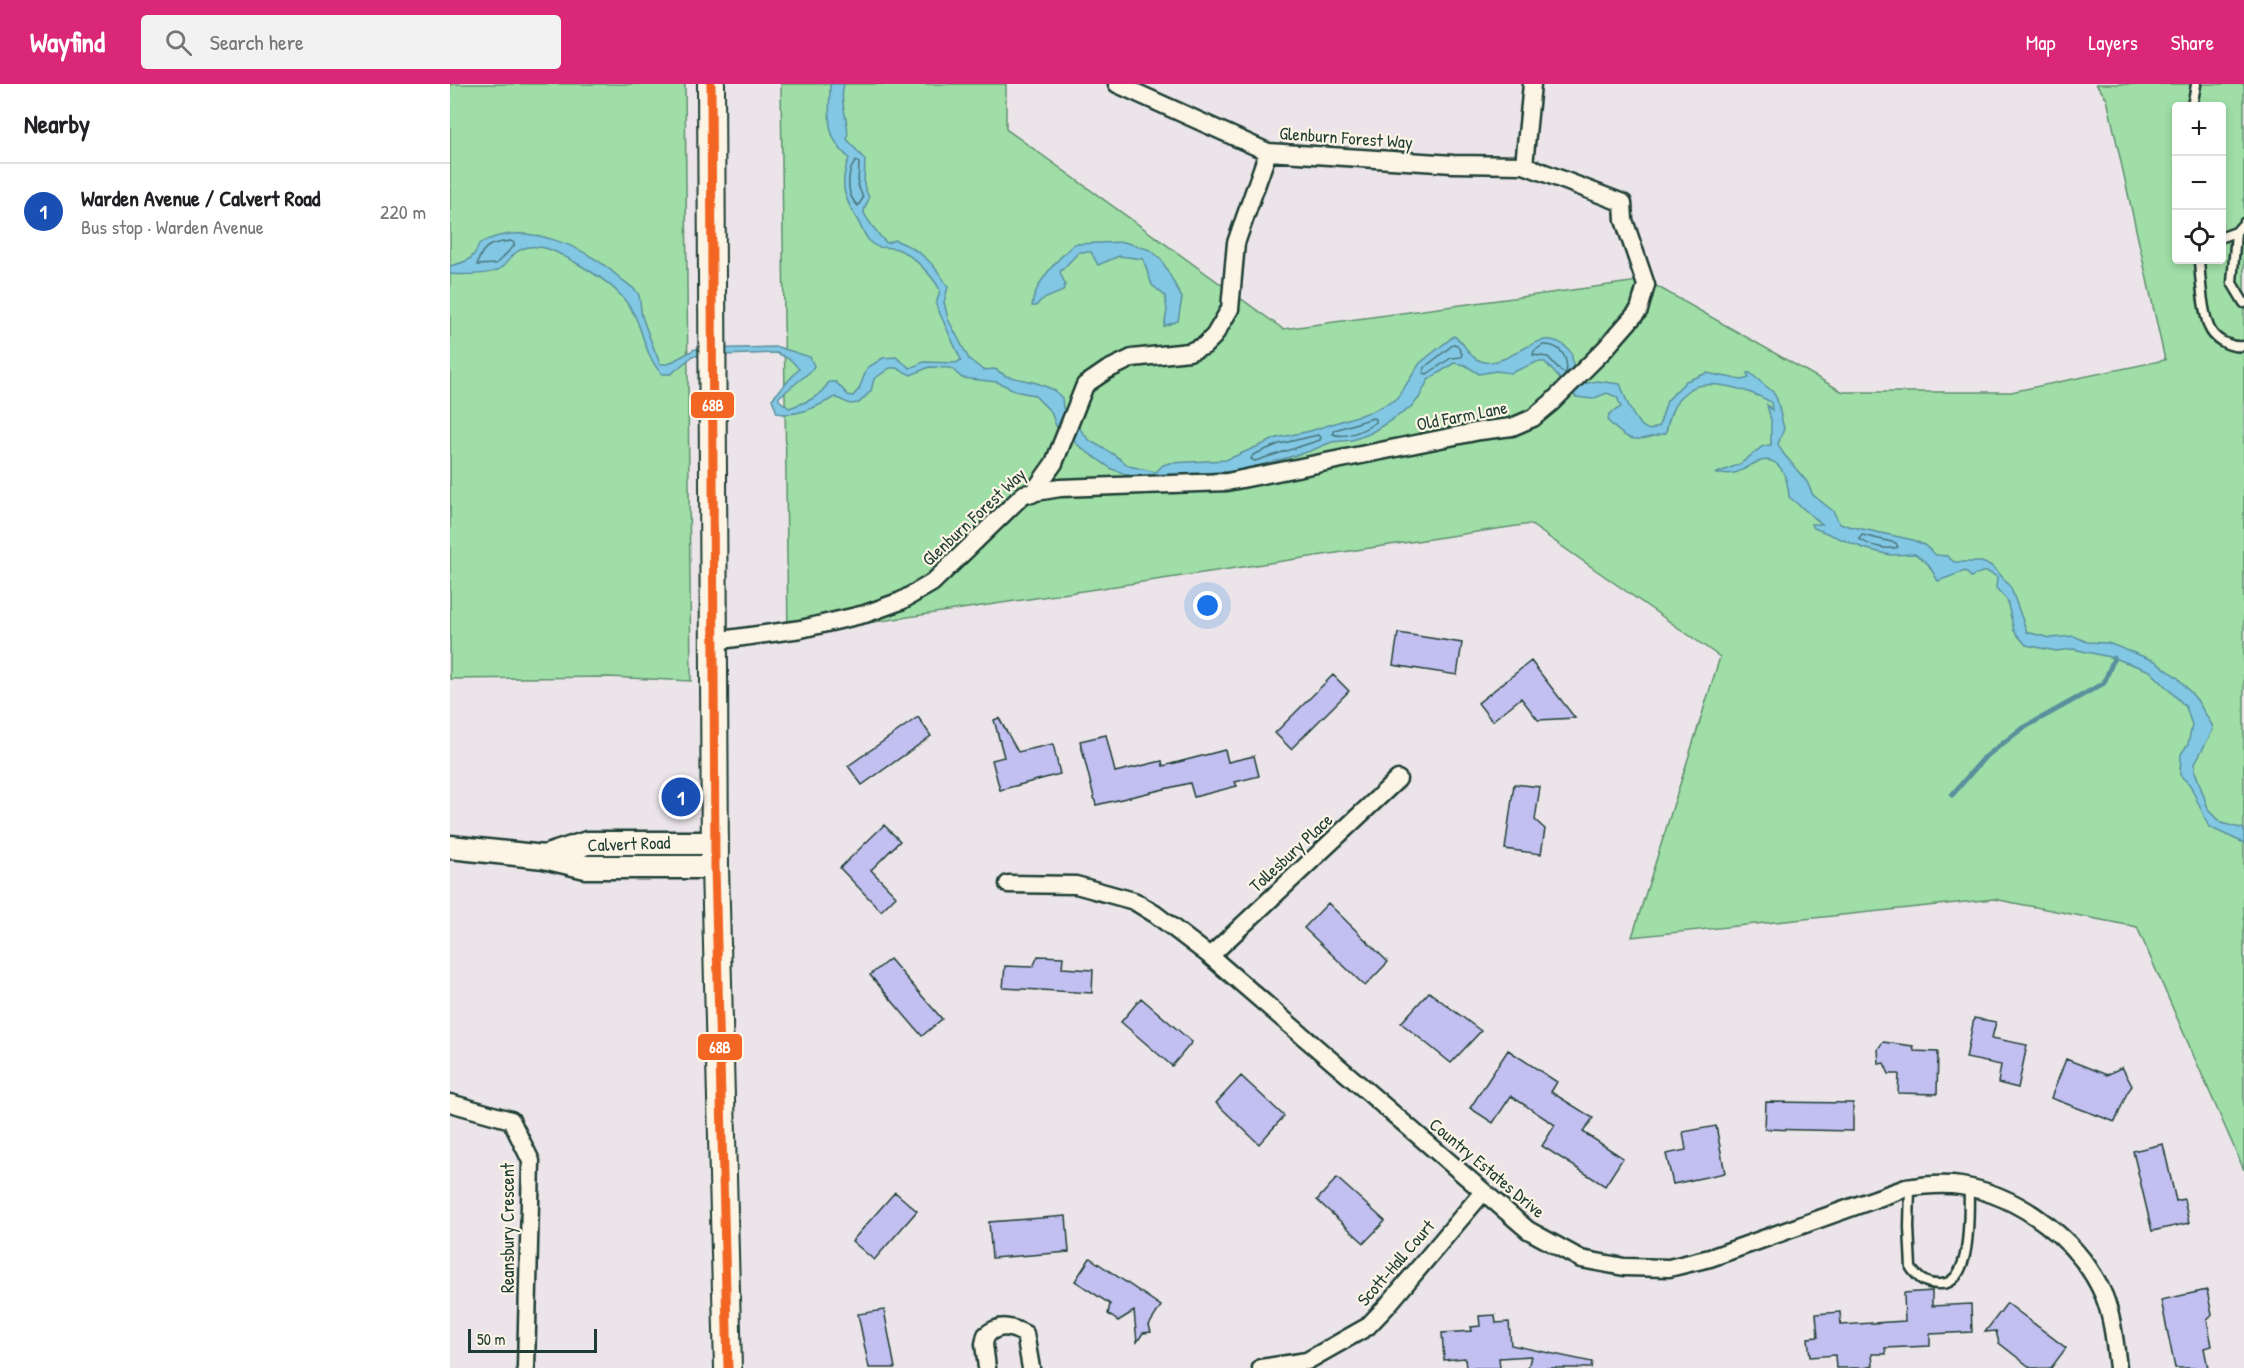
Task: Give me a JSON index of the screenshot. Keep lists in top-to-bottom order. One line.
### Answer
{"streets":{"street":["Glenburn Forest Way","Old Farm Lane","Calvert Road","Tollesbury Place","Country Estates Drive","Reansbury Crescent","Scott-Hall Court"]},"crossings":[["Glenburn Forest Way","Old Farm Lane"],["Tollesbury Place","Country Estates Drive"],["Country Estates Drive","Scott-Hall Court"]],"lines":["transit line 68B"],"scale_bar":"50 m","page":{"header":"Wayfind","search":"Search here","nav":["Map","Layers","Share"],"heading":"Nearby","map_buttons":["+","−"],"list":[{"mark":"1","name":"Warden Avenue / Calvert Road","note":"Bus stop · Warden Avenue","value":"220 m"}],"pins":"1","scale":"50 m"}}
